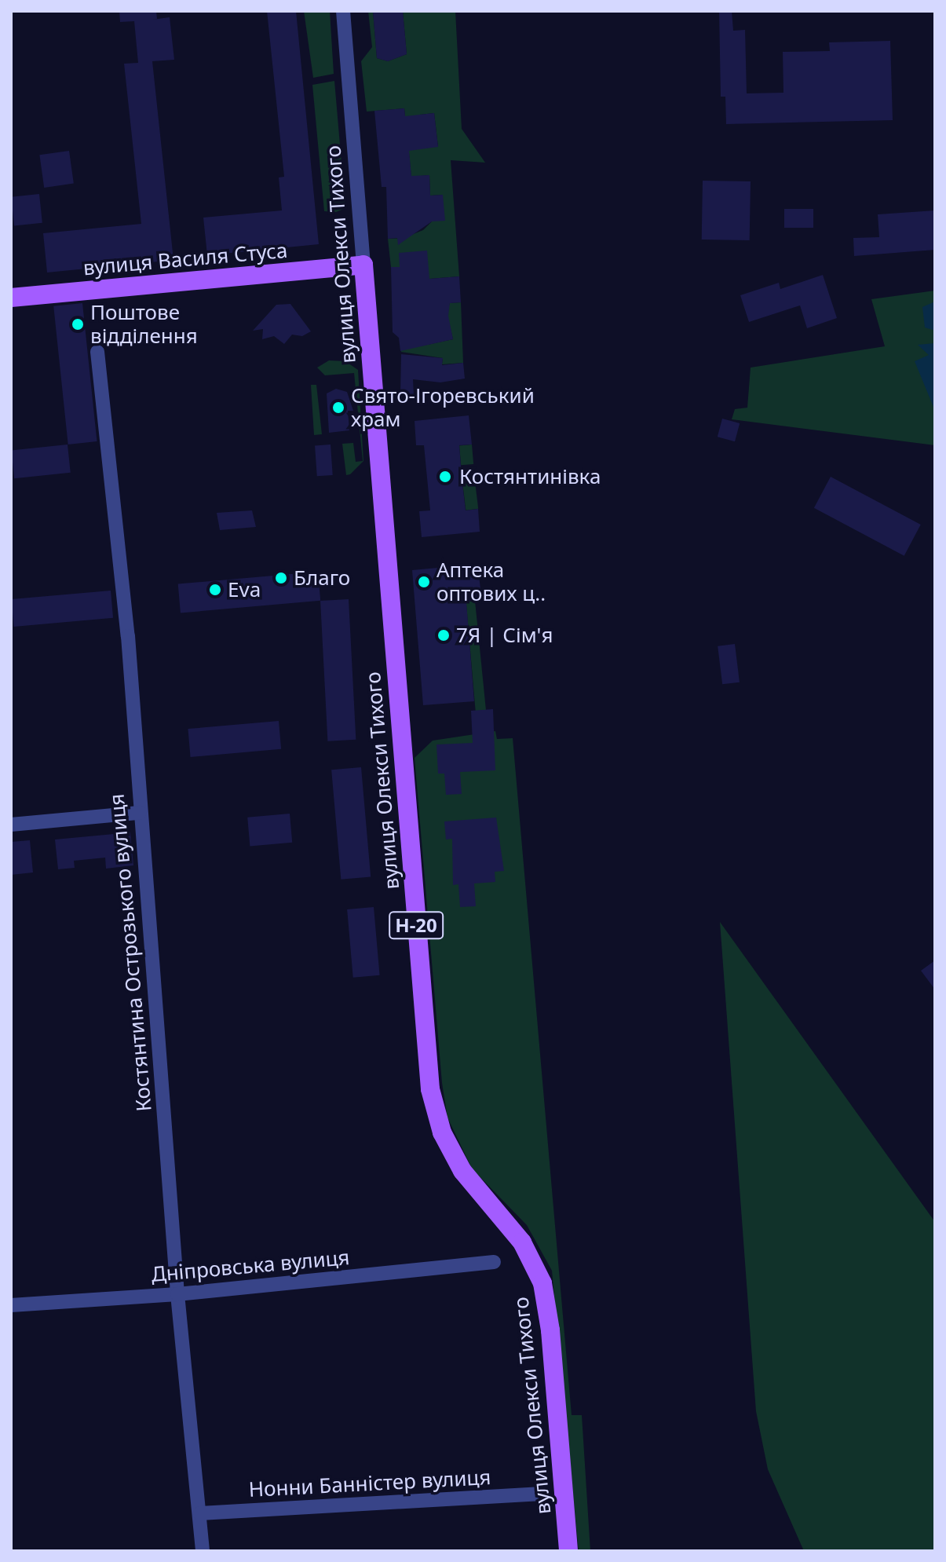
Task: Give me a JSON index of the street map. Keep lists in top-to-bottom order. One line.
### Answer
{"streets":{"main road":["вулиця Олекси Тихого","вулиця Василя Стуса","Н-20"],"street":["Костянтина Острозького вулиця","Дніпровська вулиця","Нонни Банністер вулиця"]},"crossings":[["вулиця Олекси Тихого","вулиця Василя Стуса"],["Костянтина Острозького вулиця","Дніпровська вулиця"],["Костянтина Острозького вулиця","Нонни Банністер вулиця"]],"places":["Поштове відділення","Свято-Ігоревський храм","Костянтинівка","Благо","Аптека оптових ц‥","Eva","7Я | Сім'я"]}
